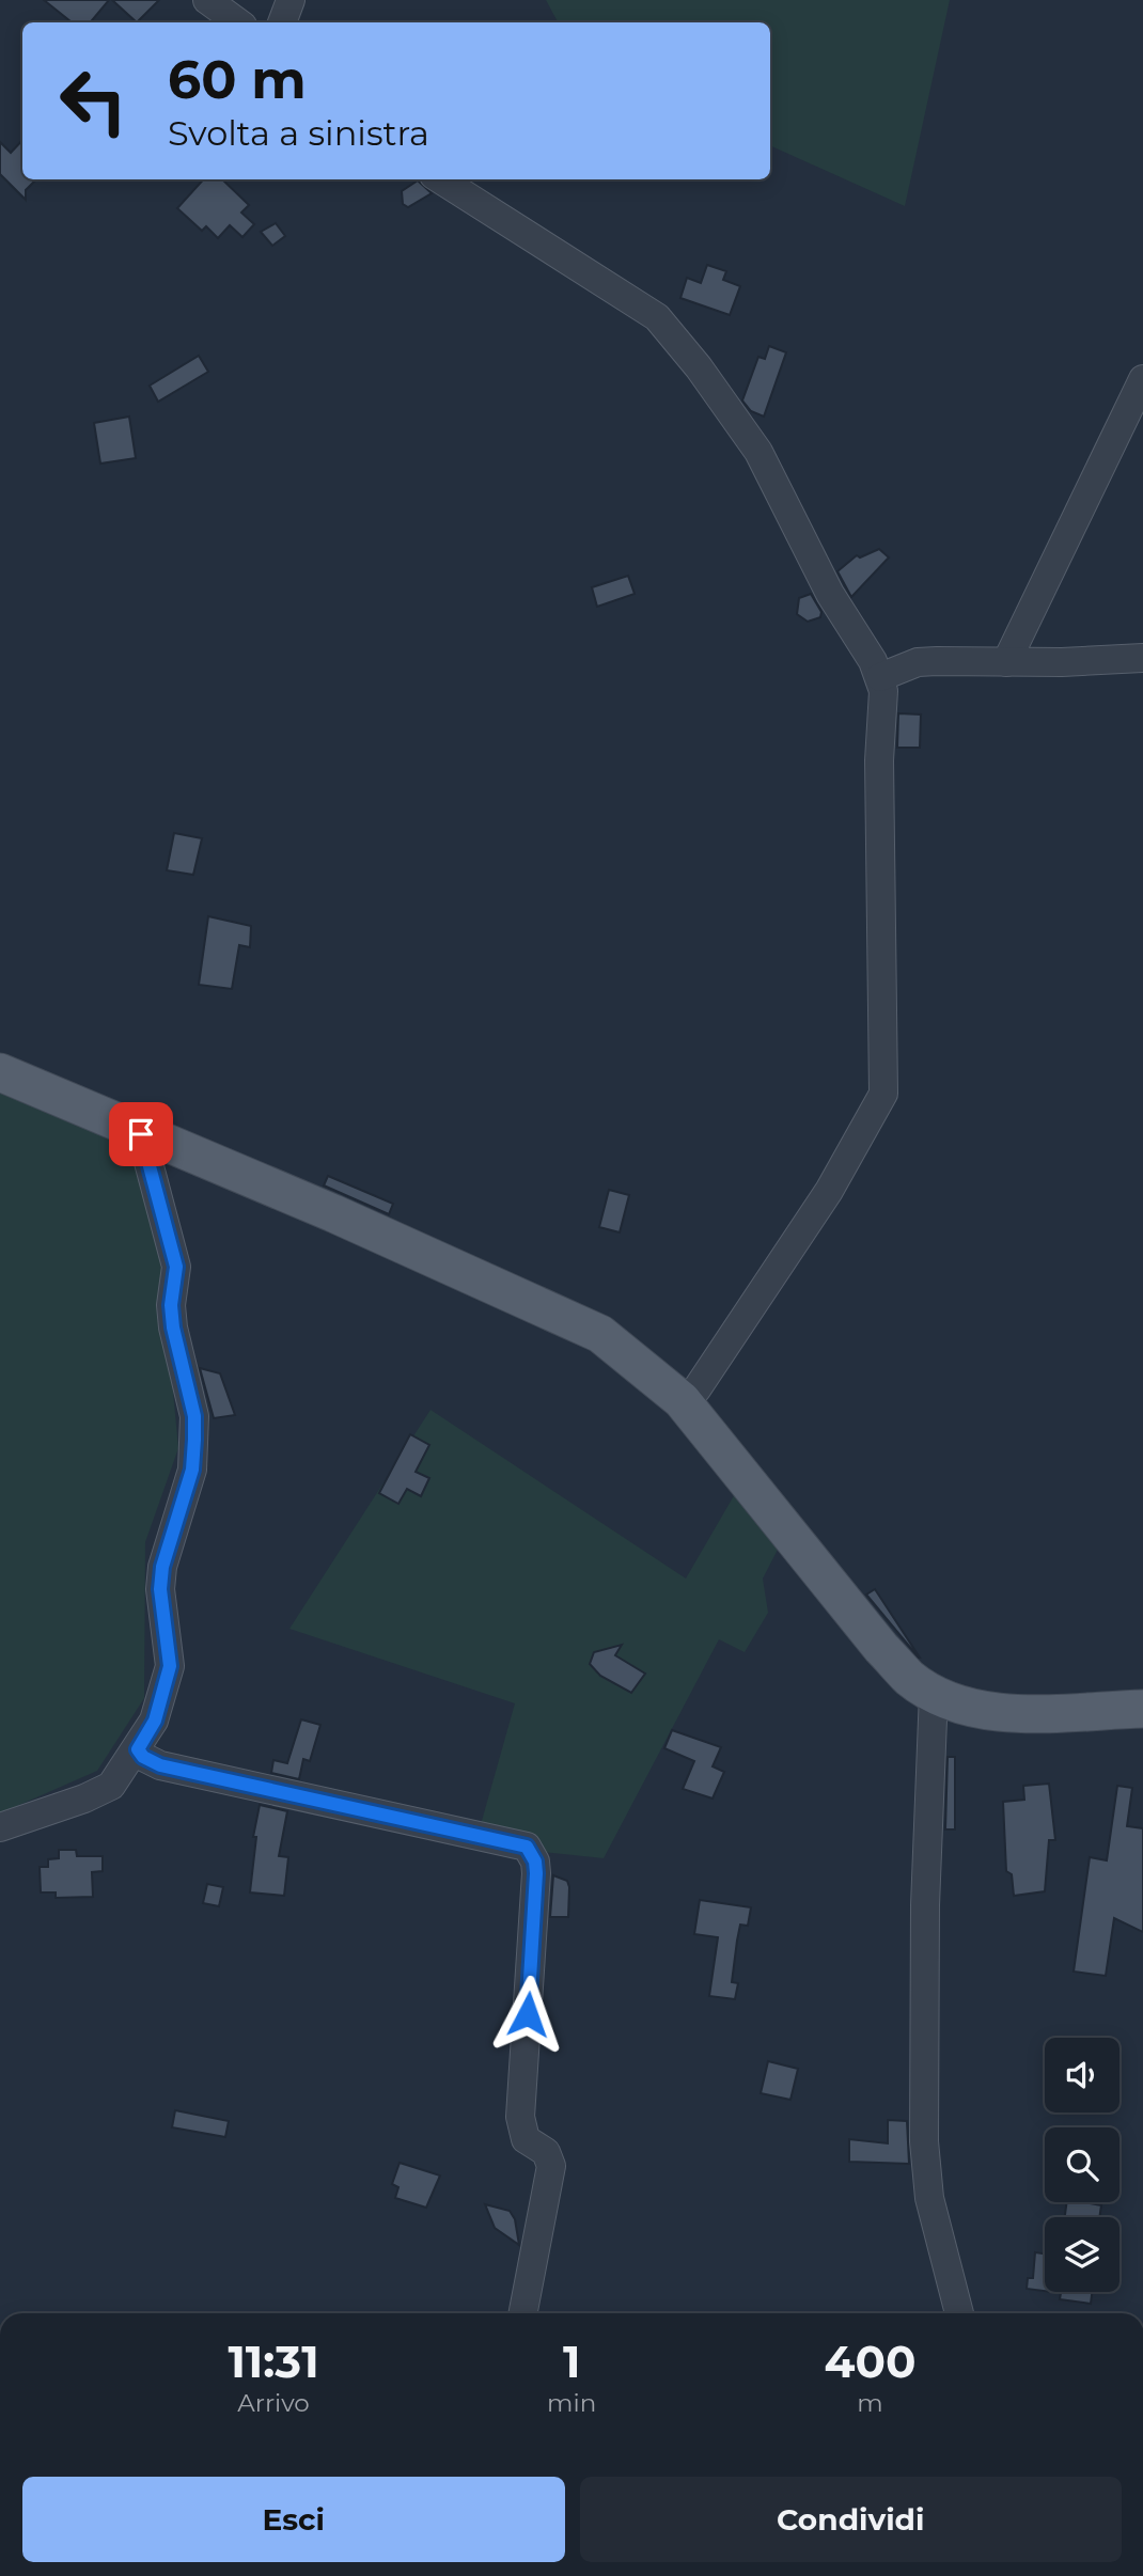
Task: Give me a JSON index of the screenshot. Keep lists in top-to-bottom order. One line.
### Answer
{"page":{"turn":["60 m","Svolta a sinistra"],"eta":["11:31","Arrivo","1","min","400","m"],"buttons":["Esci","Condividi"]}}
